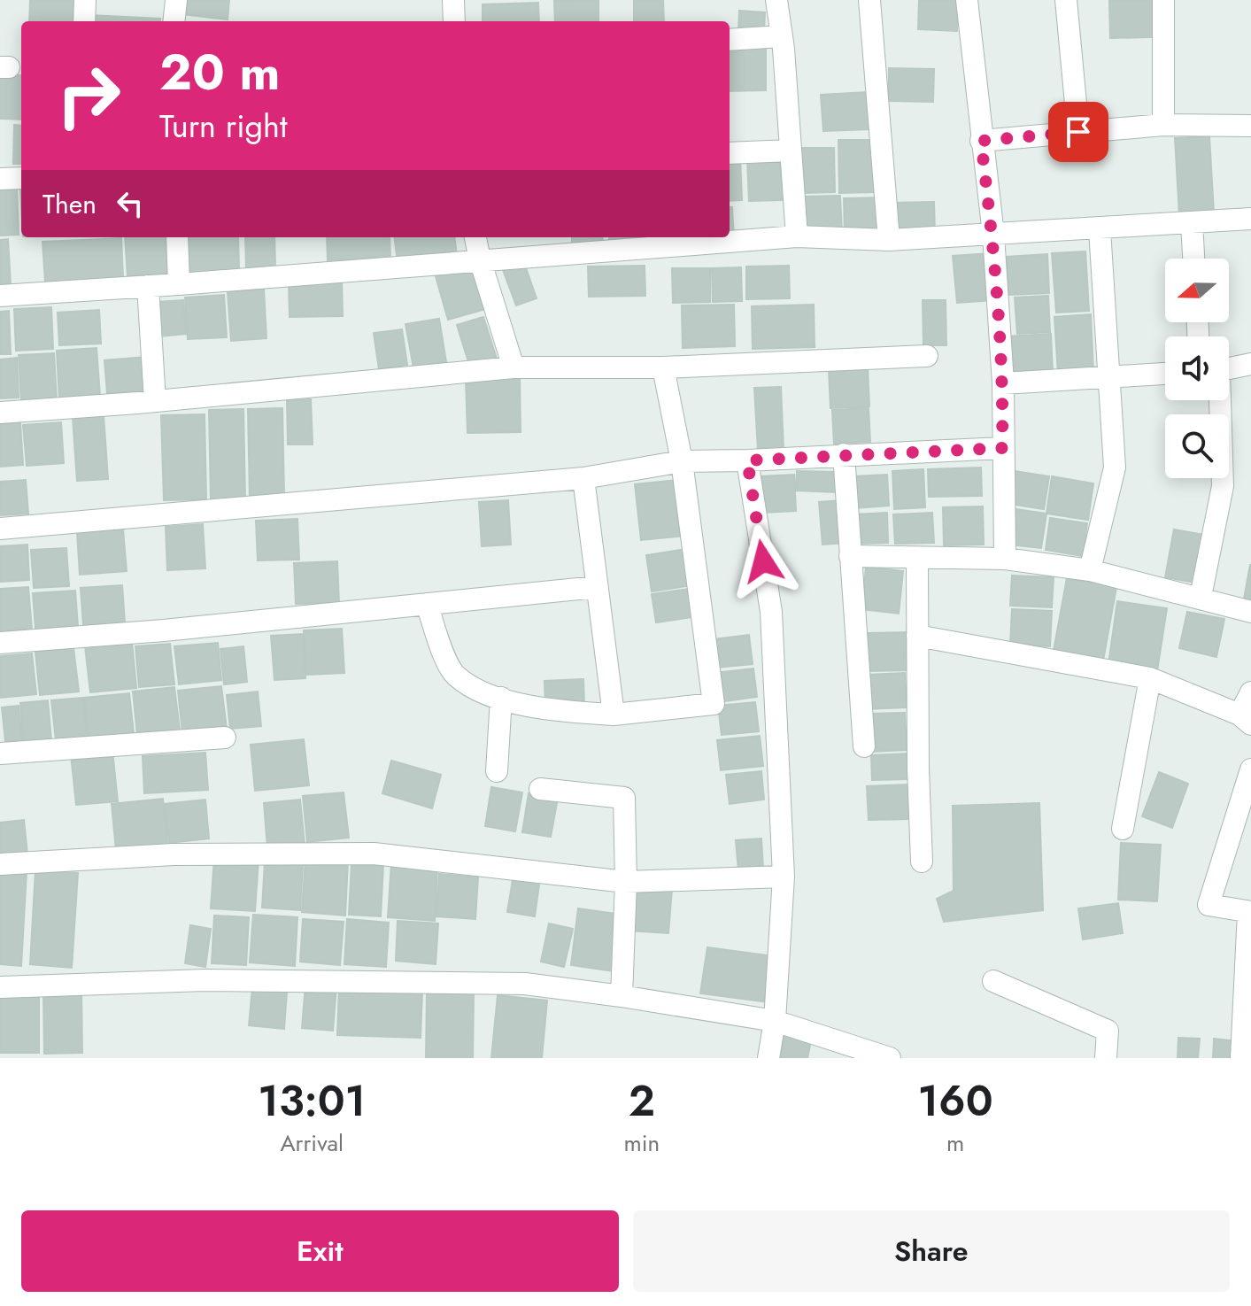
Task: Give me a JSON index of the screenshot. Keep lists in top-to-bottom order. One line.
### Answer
{"north":"left","page":{"turn":["20 m","Turn right"],"then":"Then","eta":["13:01","Arrival","2","min","160","m"],"buttons":["Exit","Share"]}}
